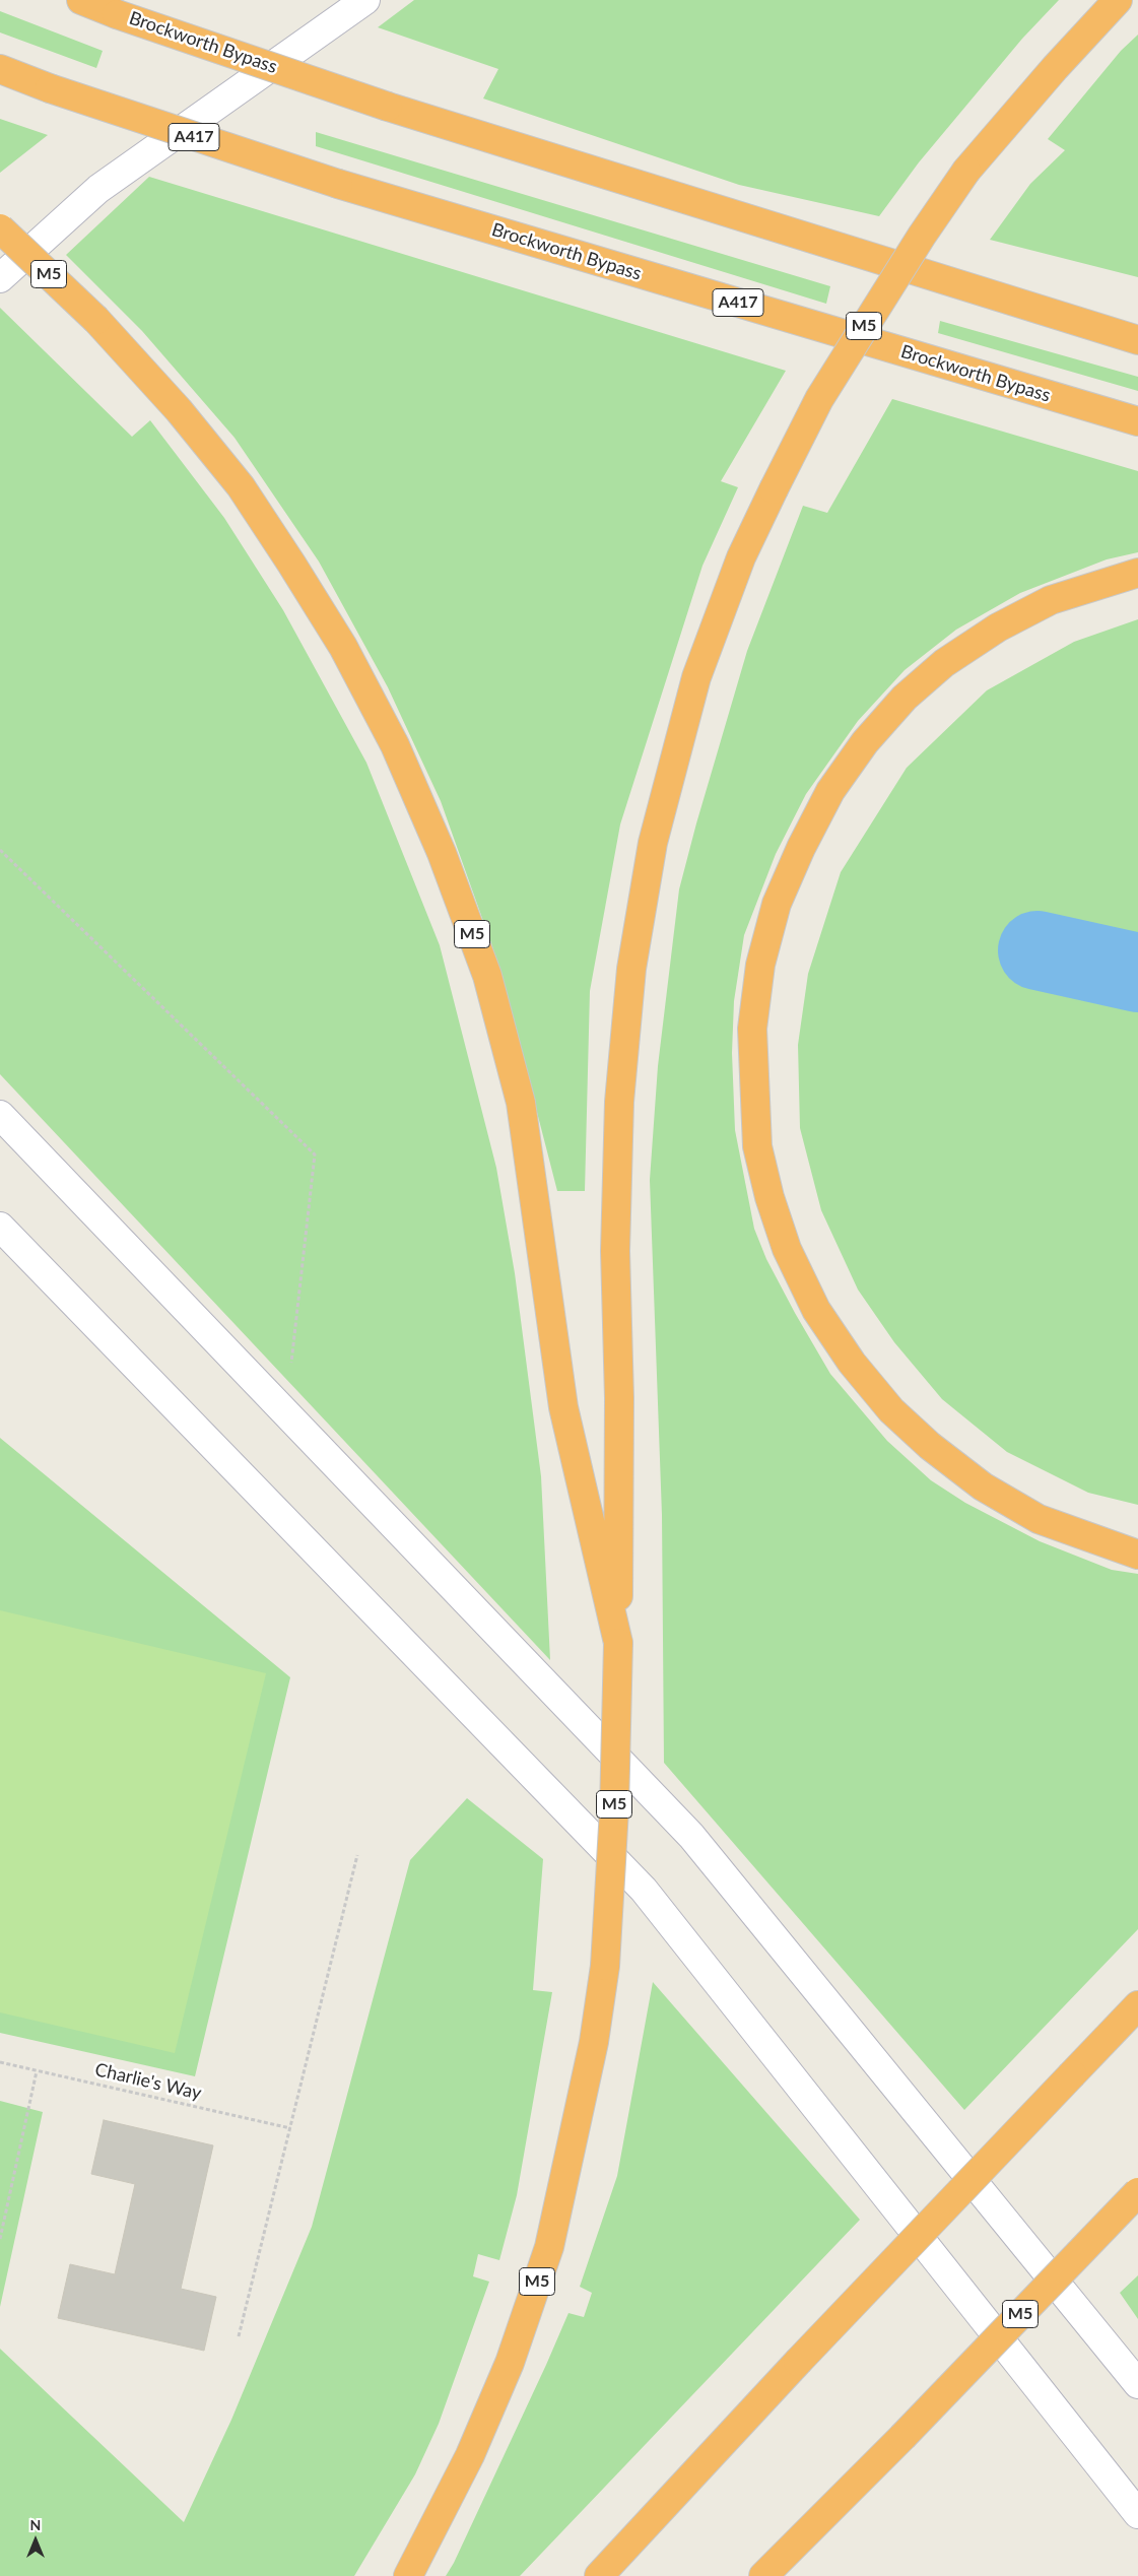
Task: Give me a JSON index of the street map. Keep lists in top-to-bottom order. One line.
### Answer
{"streets":{"highway":["Brockworth Bypass","A417","M5"],"path":["Charlie's Way"]},"north":"top"}
